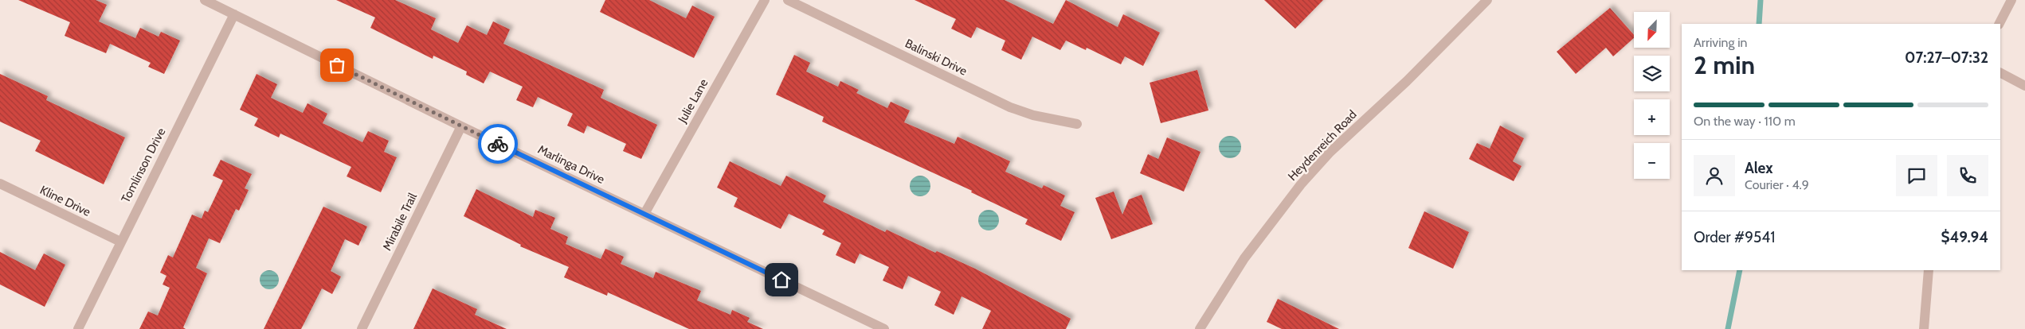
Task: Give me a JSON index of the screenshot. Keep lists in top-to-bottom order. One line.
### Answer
{"streets":{"street":["Balinski Drive","Julie Lane","Heydenreich Road","Marlinga Drive","Tomlinson Drive","Kline Drive","Mirabile Trail"]},"crossings":[["Julie Lane","Marlinga Drive"],["Marlinga Drive","Tomlinson Drive"],["Marlinga Drive","Mirabile Trail"],["Tomlinson Drive","Kline Drive"]],"north":"bottom left","page":{"map_buttons":["+","−"],"heading":["2 min","Arriving in","07:27–07:32"],"panel":["Alex","Courier · 4.9","Order #9541","$49.94"],"bar":"On the way · 110 m"}}
